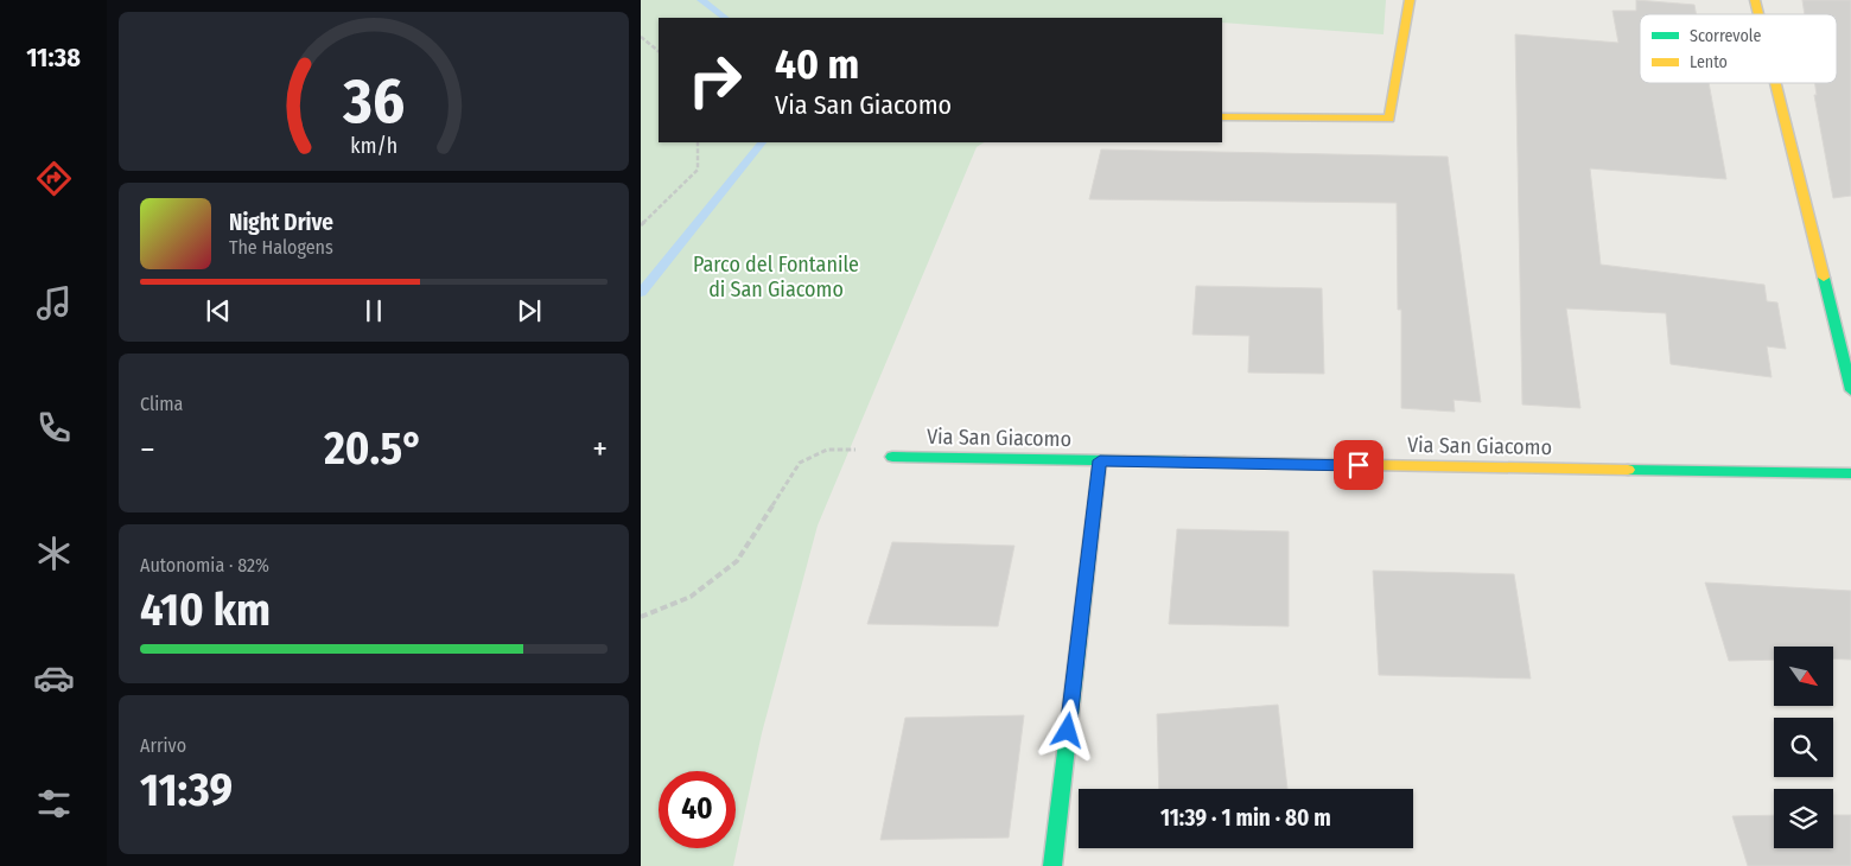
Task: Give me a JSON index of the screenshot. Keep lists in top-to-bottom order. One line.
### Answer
{"streets":{"street":["Via San Giacomo"]},"parks":["Parco del Fontanile di San Giacomo"],"legend":["Scorrevole","Lento"],"north":"bottom right","page":{"tabs":"11:38","turn":["40 m","Via San Giacomo"],"song":["Night Drive","The Halogens"],"tile":["Clima",["Autonomia · 82%","410 km"],["Arrivo","11:39"]],"heat":["−","20.5°","+"],"limit":"40","trip":"11:39 · 1 min · 80 m","gauge":["36","km/h"]}}
